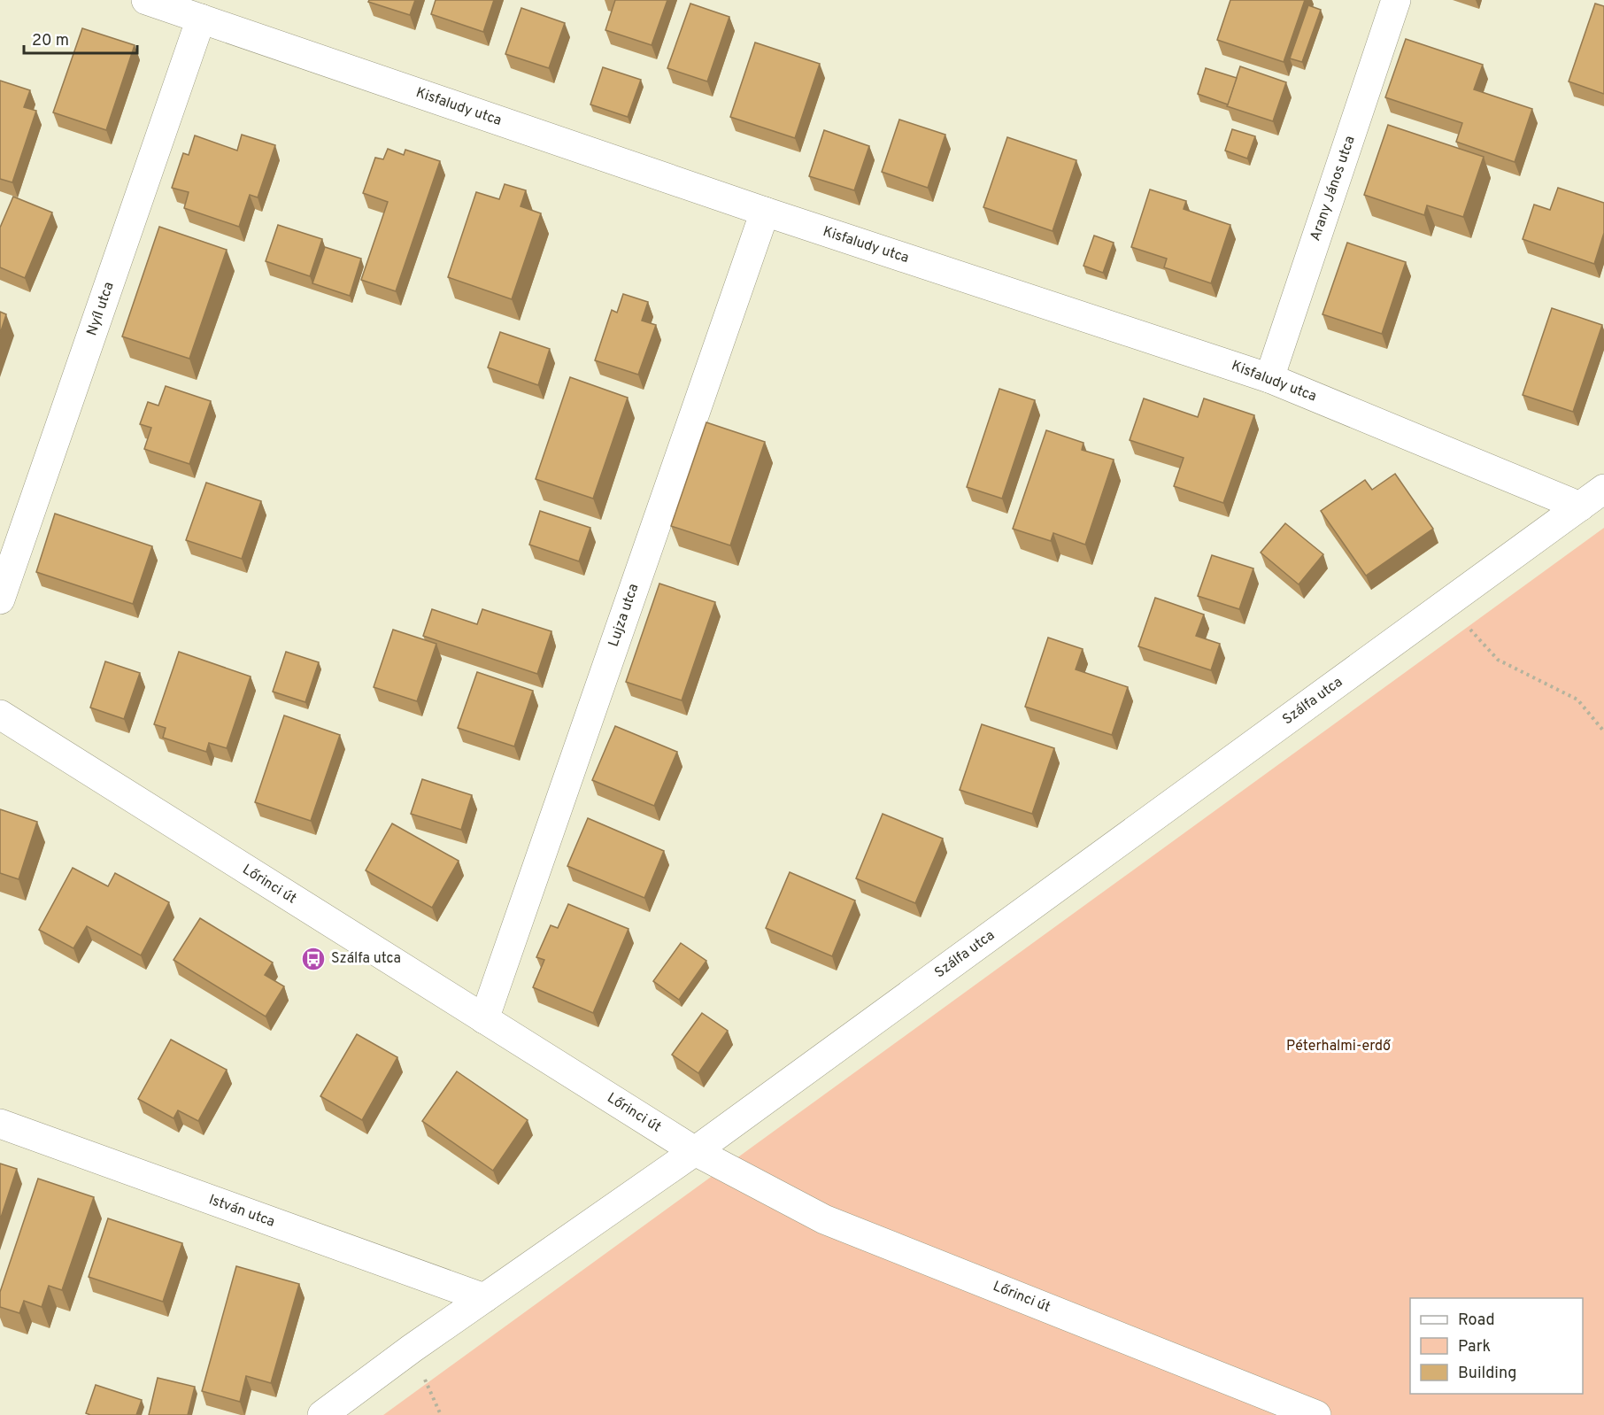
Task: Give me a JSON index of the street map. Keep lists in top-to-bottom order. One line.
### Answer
{"streets":{"street":["Kisfaludy utca","Arany János utca","Nyíl utca","Lujza utca","Szálfa utca","Lőrinci út","István utca"]},"crossings":[["Kisfaludy utca","Arany János utca"],["Kisfaludy utca","Nyíl utca"],["Kisfaludy utca","Lujza utca"],["Kisfaludy utca","Szálfa utca"],["Lujza utca","Lőrinci út"],["Szálfa utca","Lőrinci út"],["Szálfa utca","István utca"]],"parks":["Péterhalmi-erdő"],"places":{"bus stop":["Szálfa utca"]},"legend":["Road","Park","Building"],"scale_bar":"20 m"}
